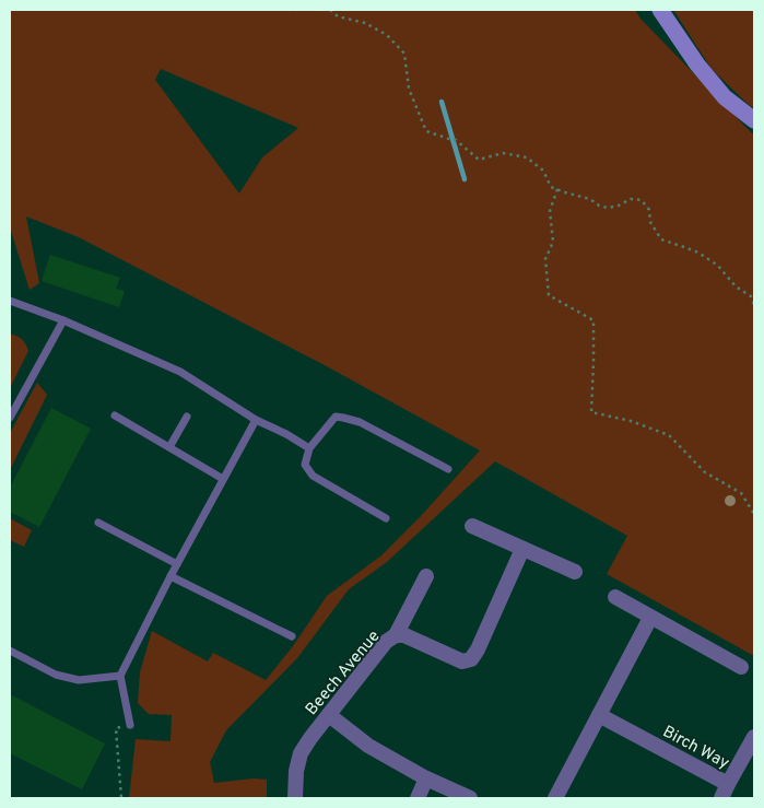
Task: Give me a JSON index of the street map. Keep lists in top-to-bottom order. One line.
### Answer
{"streets":{"street":["Beech Avenue","Birch Way"]}}
